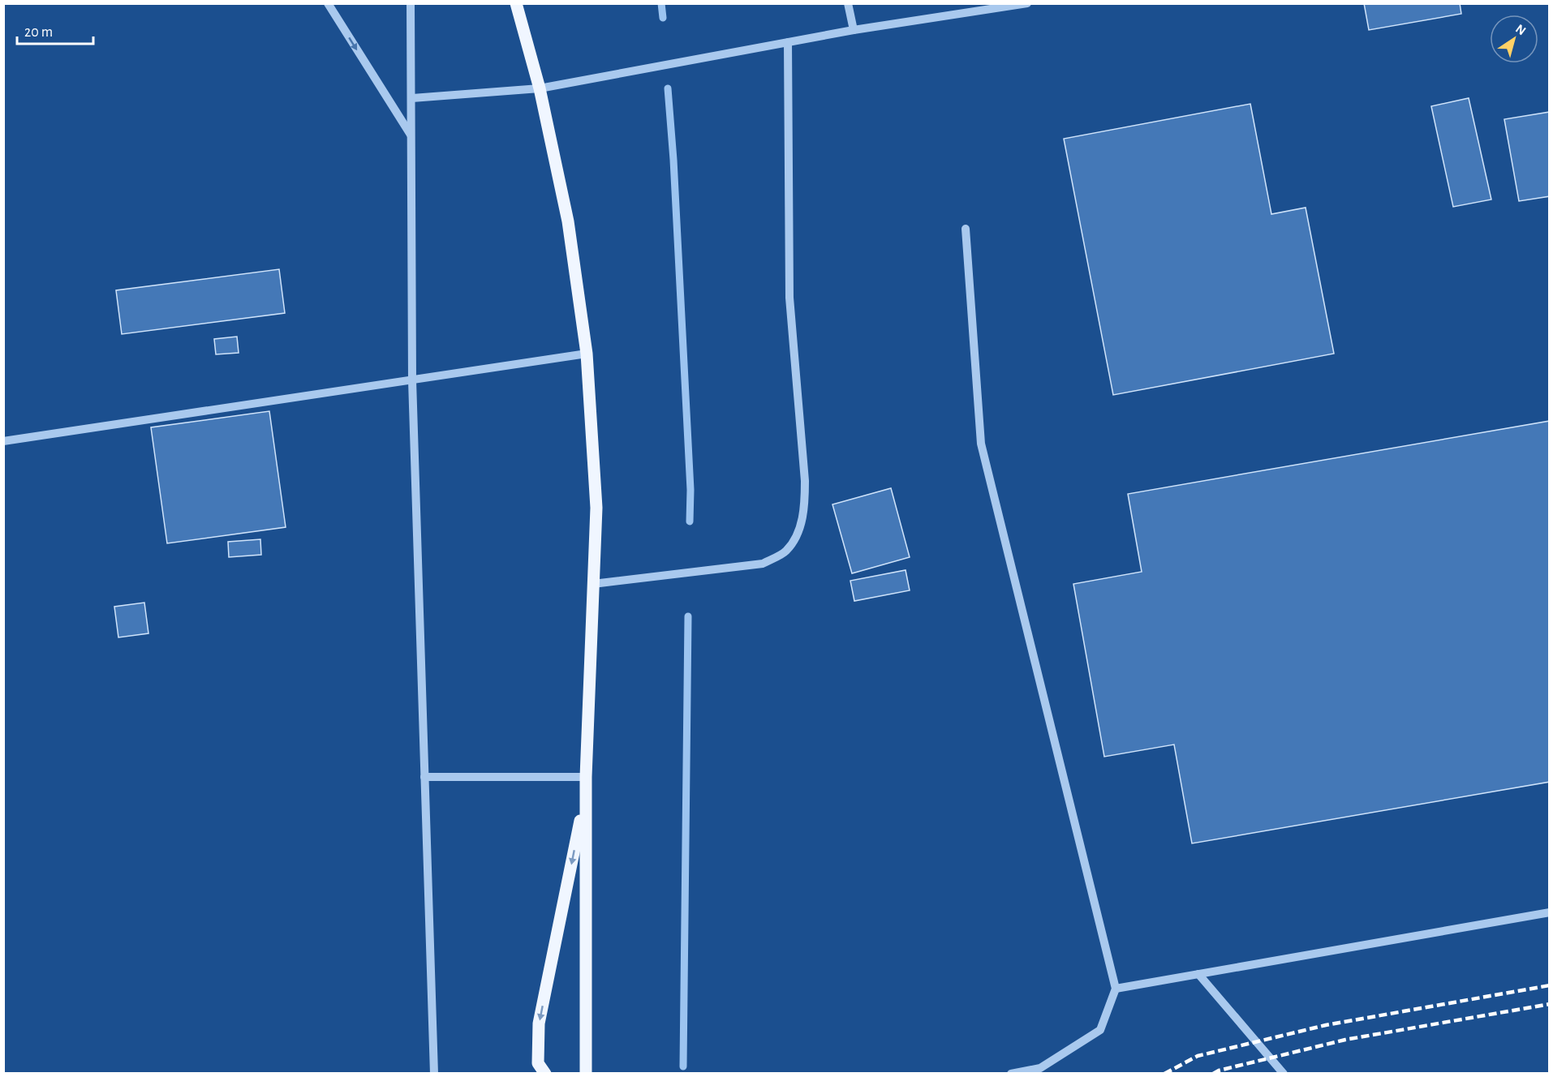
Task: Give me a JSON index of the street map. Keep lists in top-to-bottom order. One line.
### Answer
{"scale_bar":"20 m","north":"top right"}
